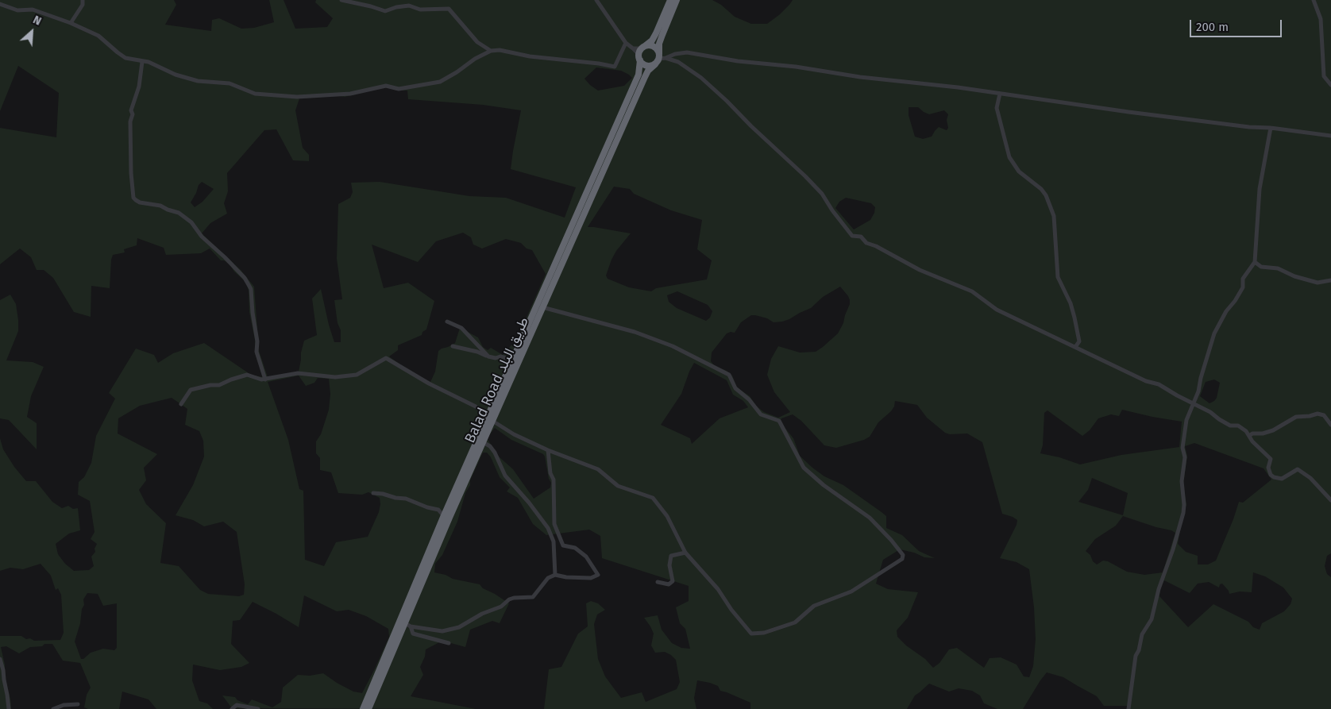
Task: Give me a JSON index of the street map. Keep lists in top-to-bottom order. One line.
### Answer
{"streets":{"highway":["Balad Road طريق البلد"]},"scale_bar":"200 m","north":"top right"}
